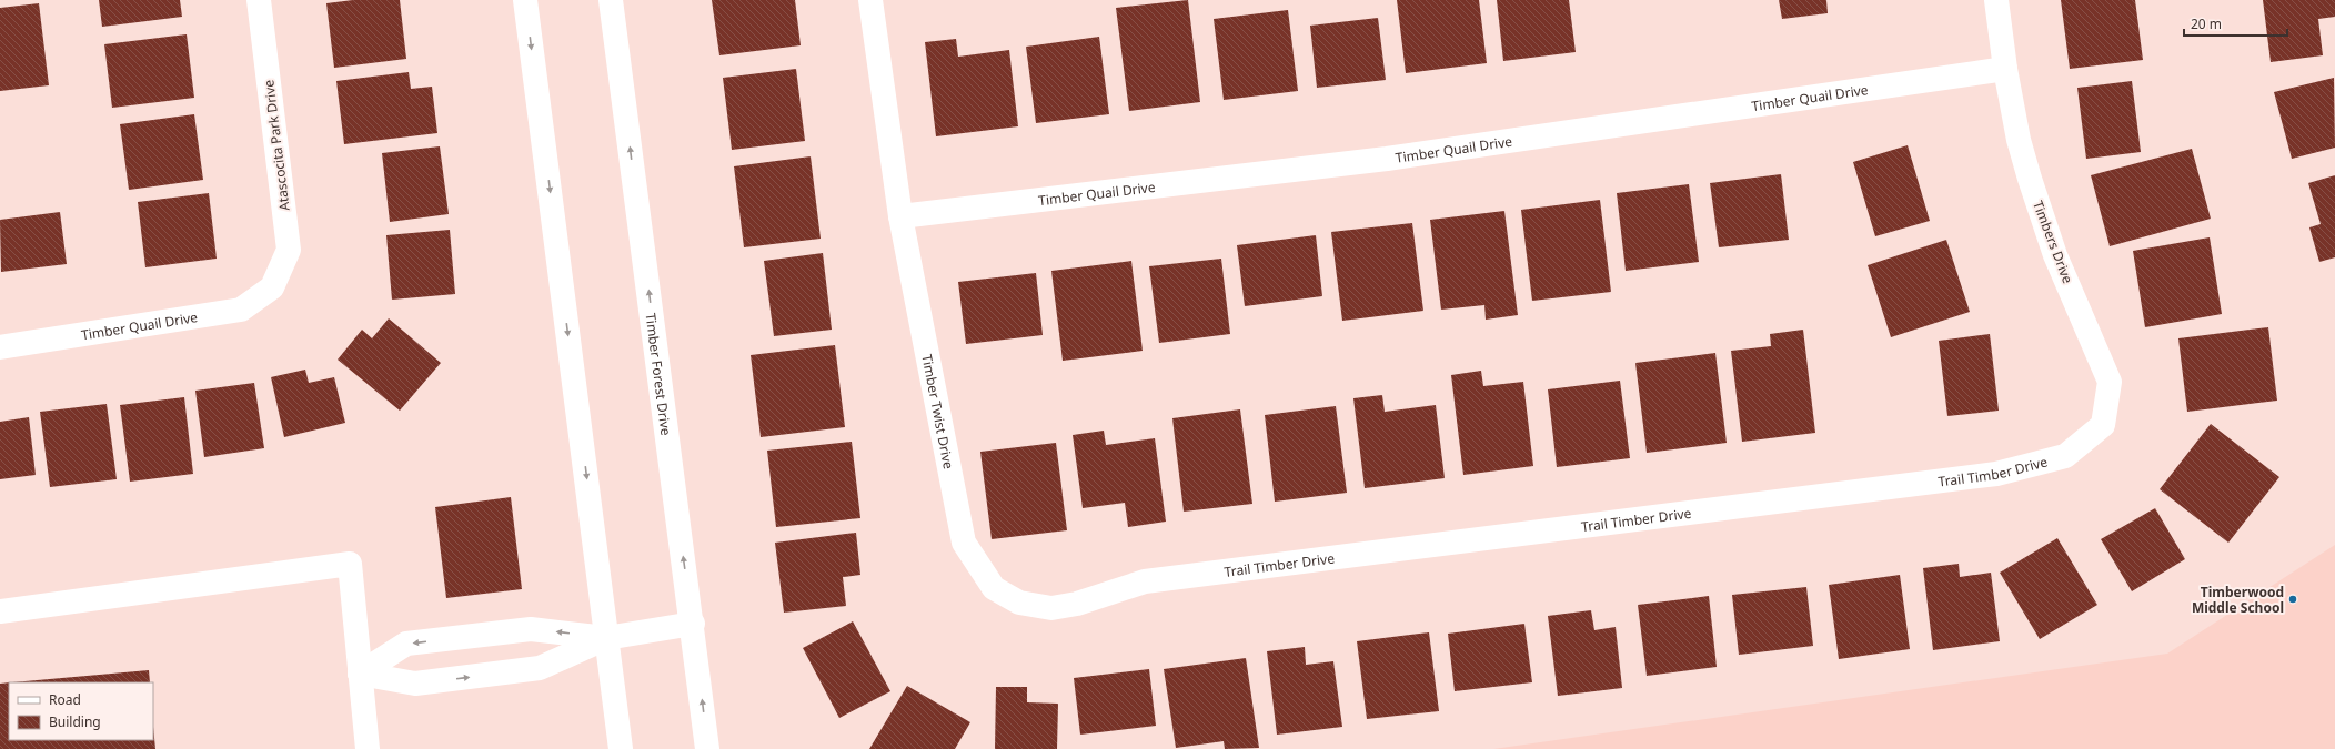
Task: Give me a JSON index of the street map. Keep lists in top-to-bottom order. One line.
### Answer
{"streets":{"street":["Timber Quail Drive","Atascocita Park Drive","Timbers Drive","Timber Forest Drive","Timber Twist Drive","Trail Timber Drive"]},"crossings":[["Timber Quail Drive","Atascocita Park Drive"],["Timber Quail Drive","Timbers Drive"],["Timber Quail Drive","Timber Twist Drive"],["Timbers Drive","Trail Timber Drive"],["Timber Twist Drive","Trail Timber Drive"]],"places":["Timberwood Middle School"],"legend":["Road","Building"],"scale_bar":"20 m"}
